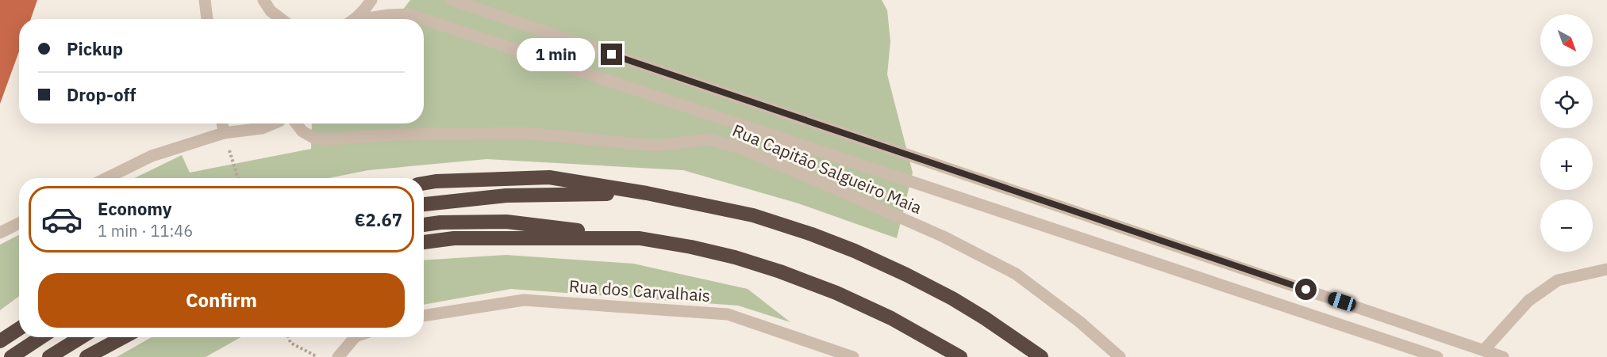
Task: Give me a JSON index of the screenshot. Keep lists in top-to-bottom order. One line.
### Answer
{"streets":{"street":["Rua Capitão Salgueiro Maia","Rua dos Carvalhais"]},"north":"bottom right","page":{"map_buttons":["+","−"],"banner":["Pickup","Drop-off"],"bubble":"1 min","list":[{"name":"Economy","note":"1 min · 11:46","value":"€2.67"}],"buttons":"Confirm"}}
